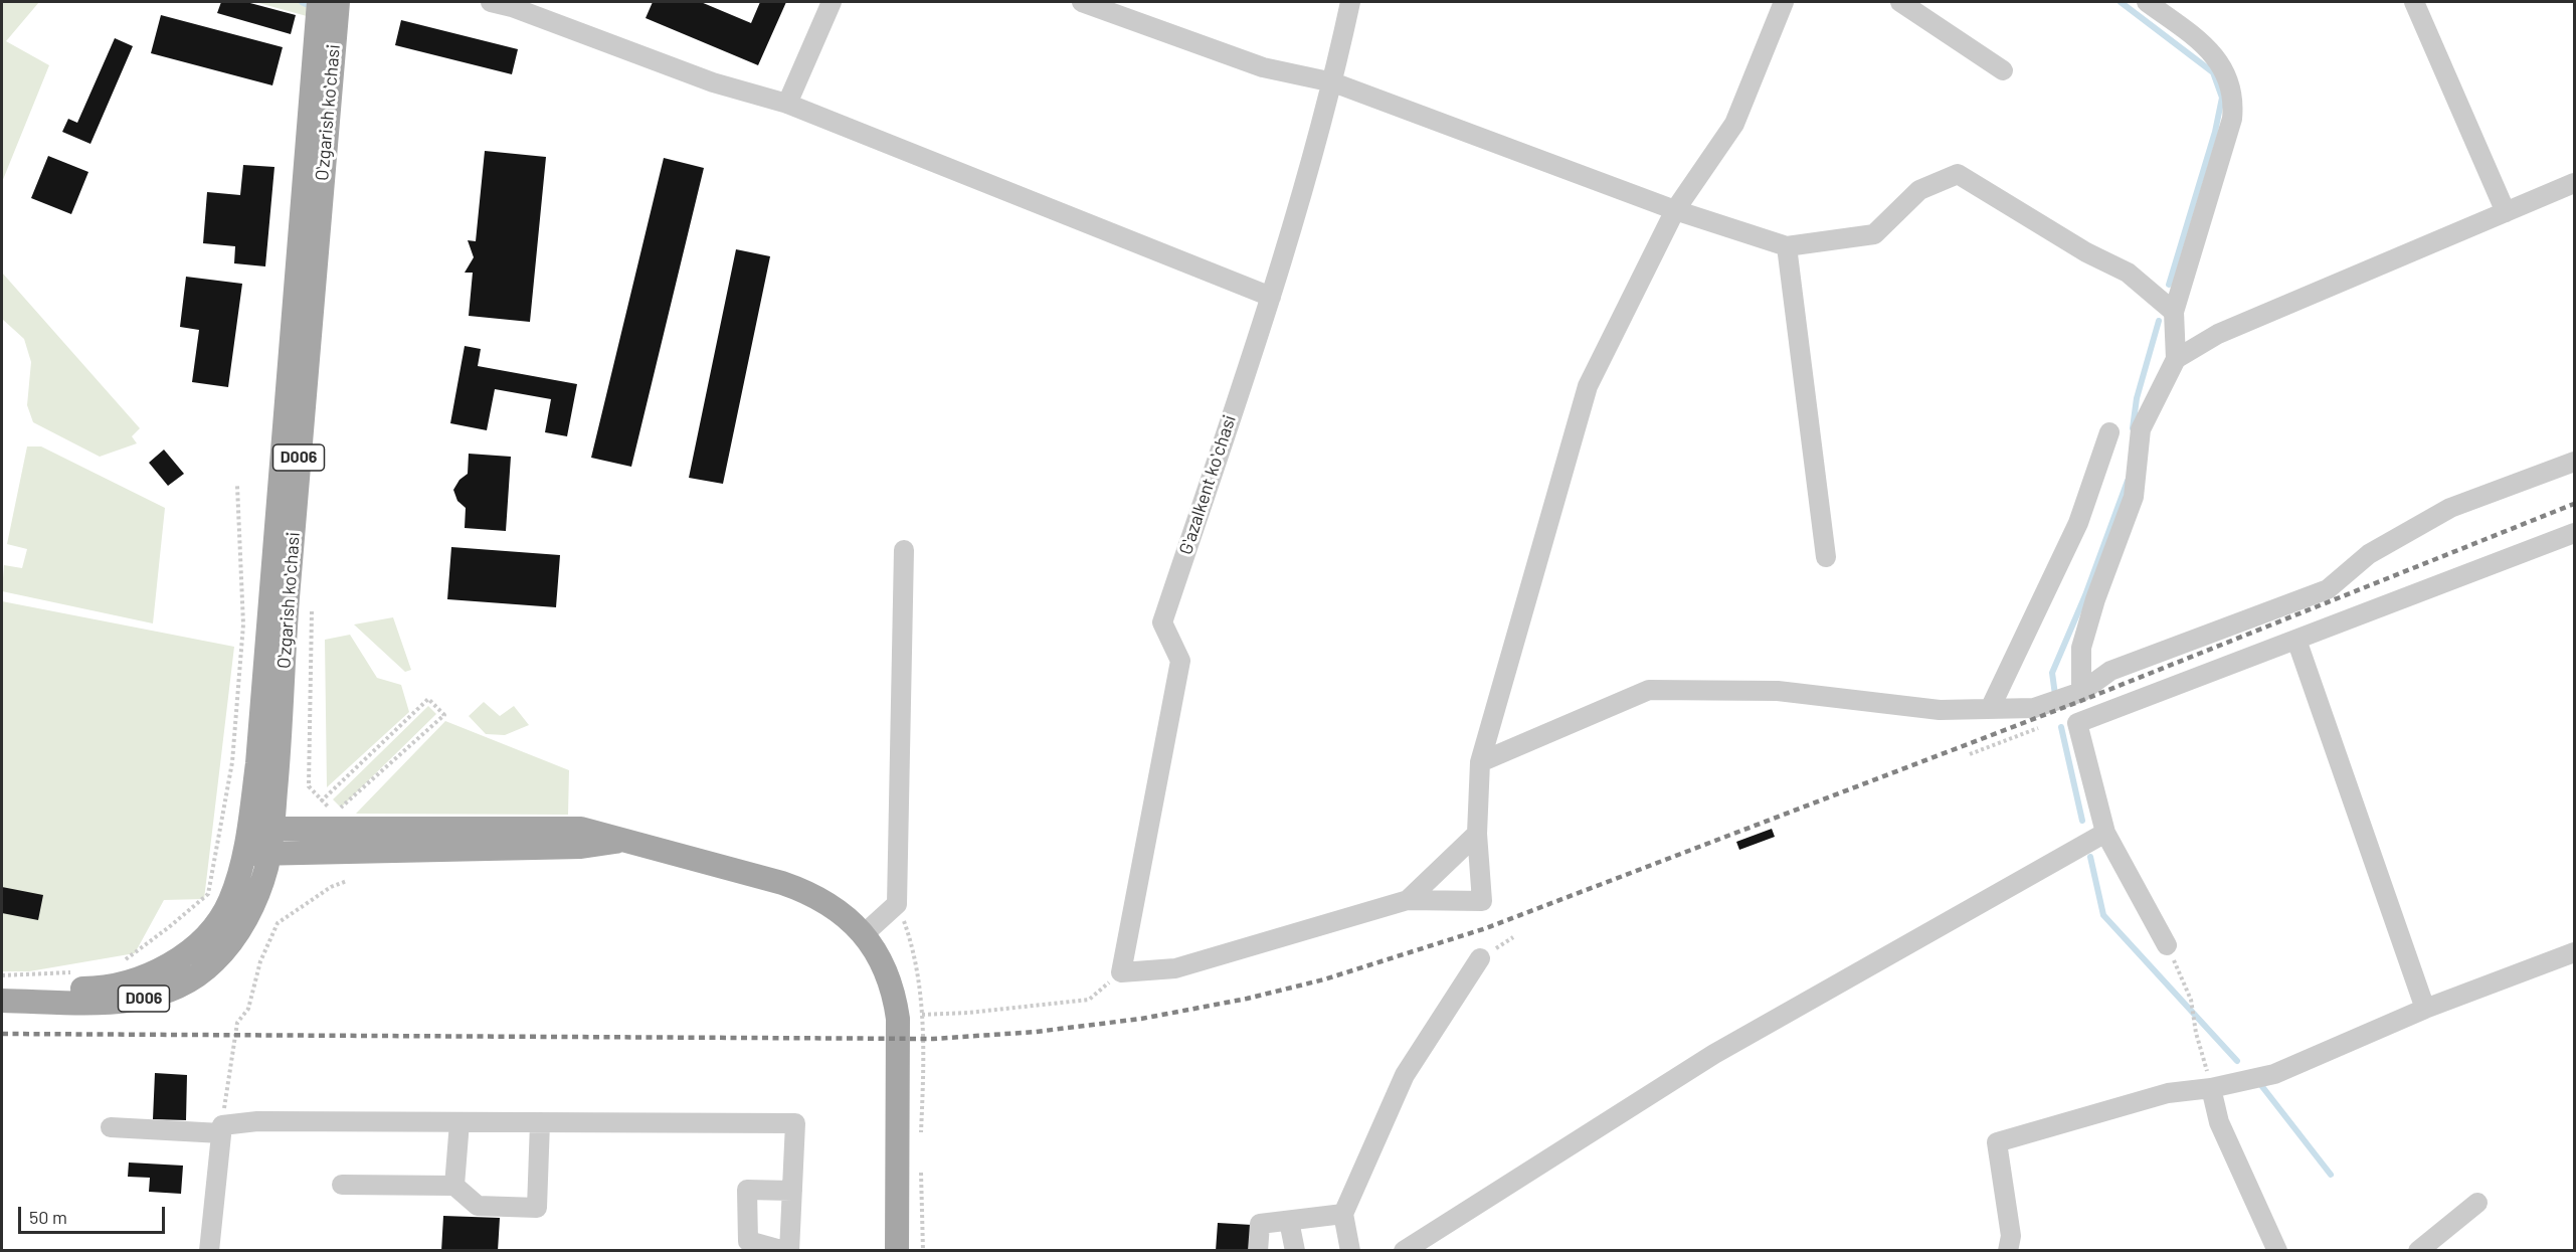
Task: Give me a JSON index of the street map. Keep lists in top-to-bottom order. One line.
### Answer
{"streets":{"main road":["Oʻzgarish koʻchasi","D006"],"street":["Gʻazalkent koʻchasi"]},"scale_bar":"50 m"}
